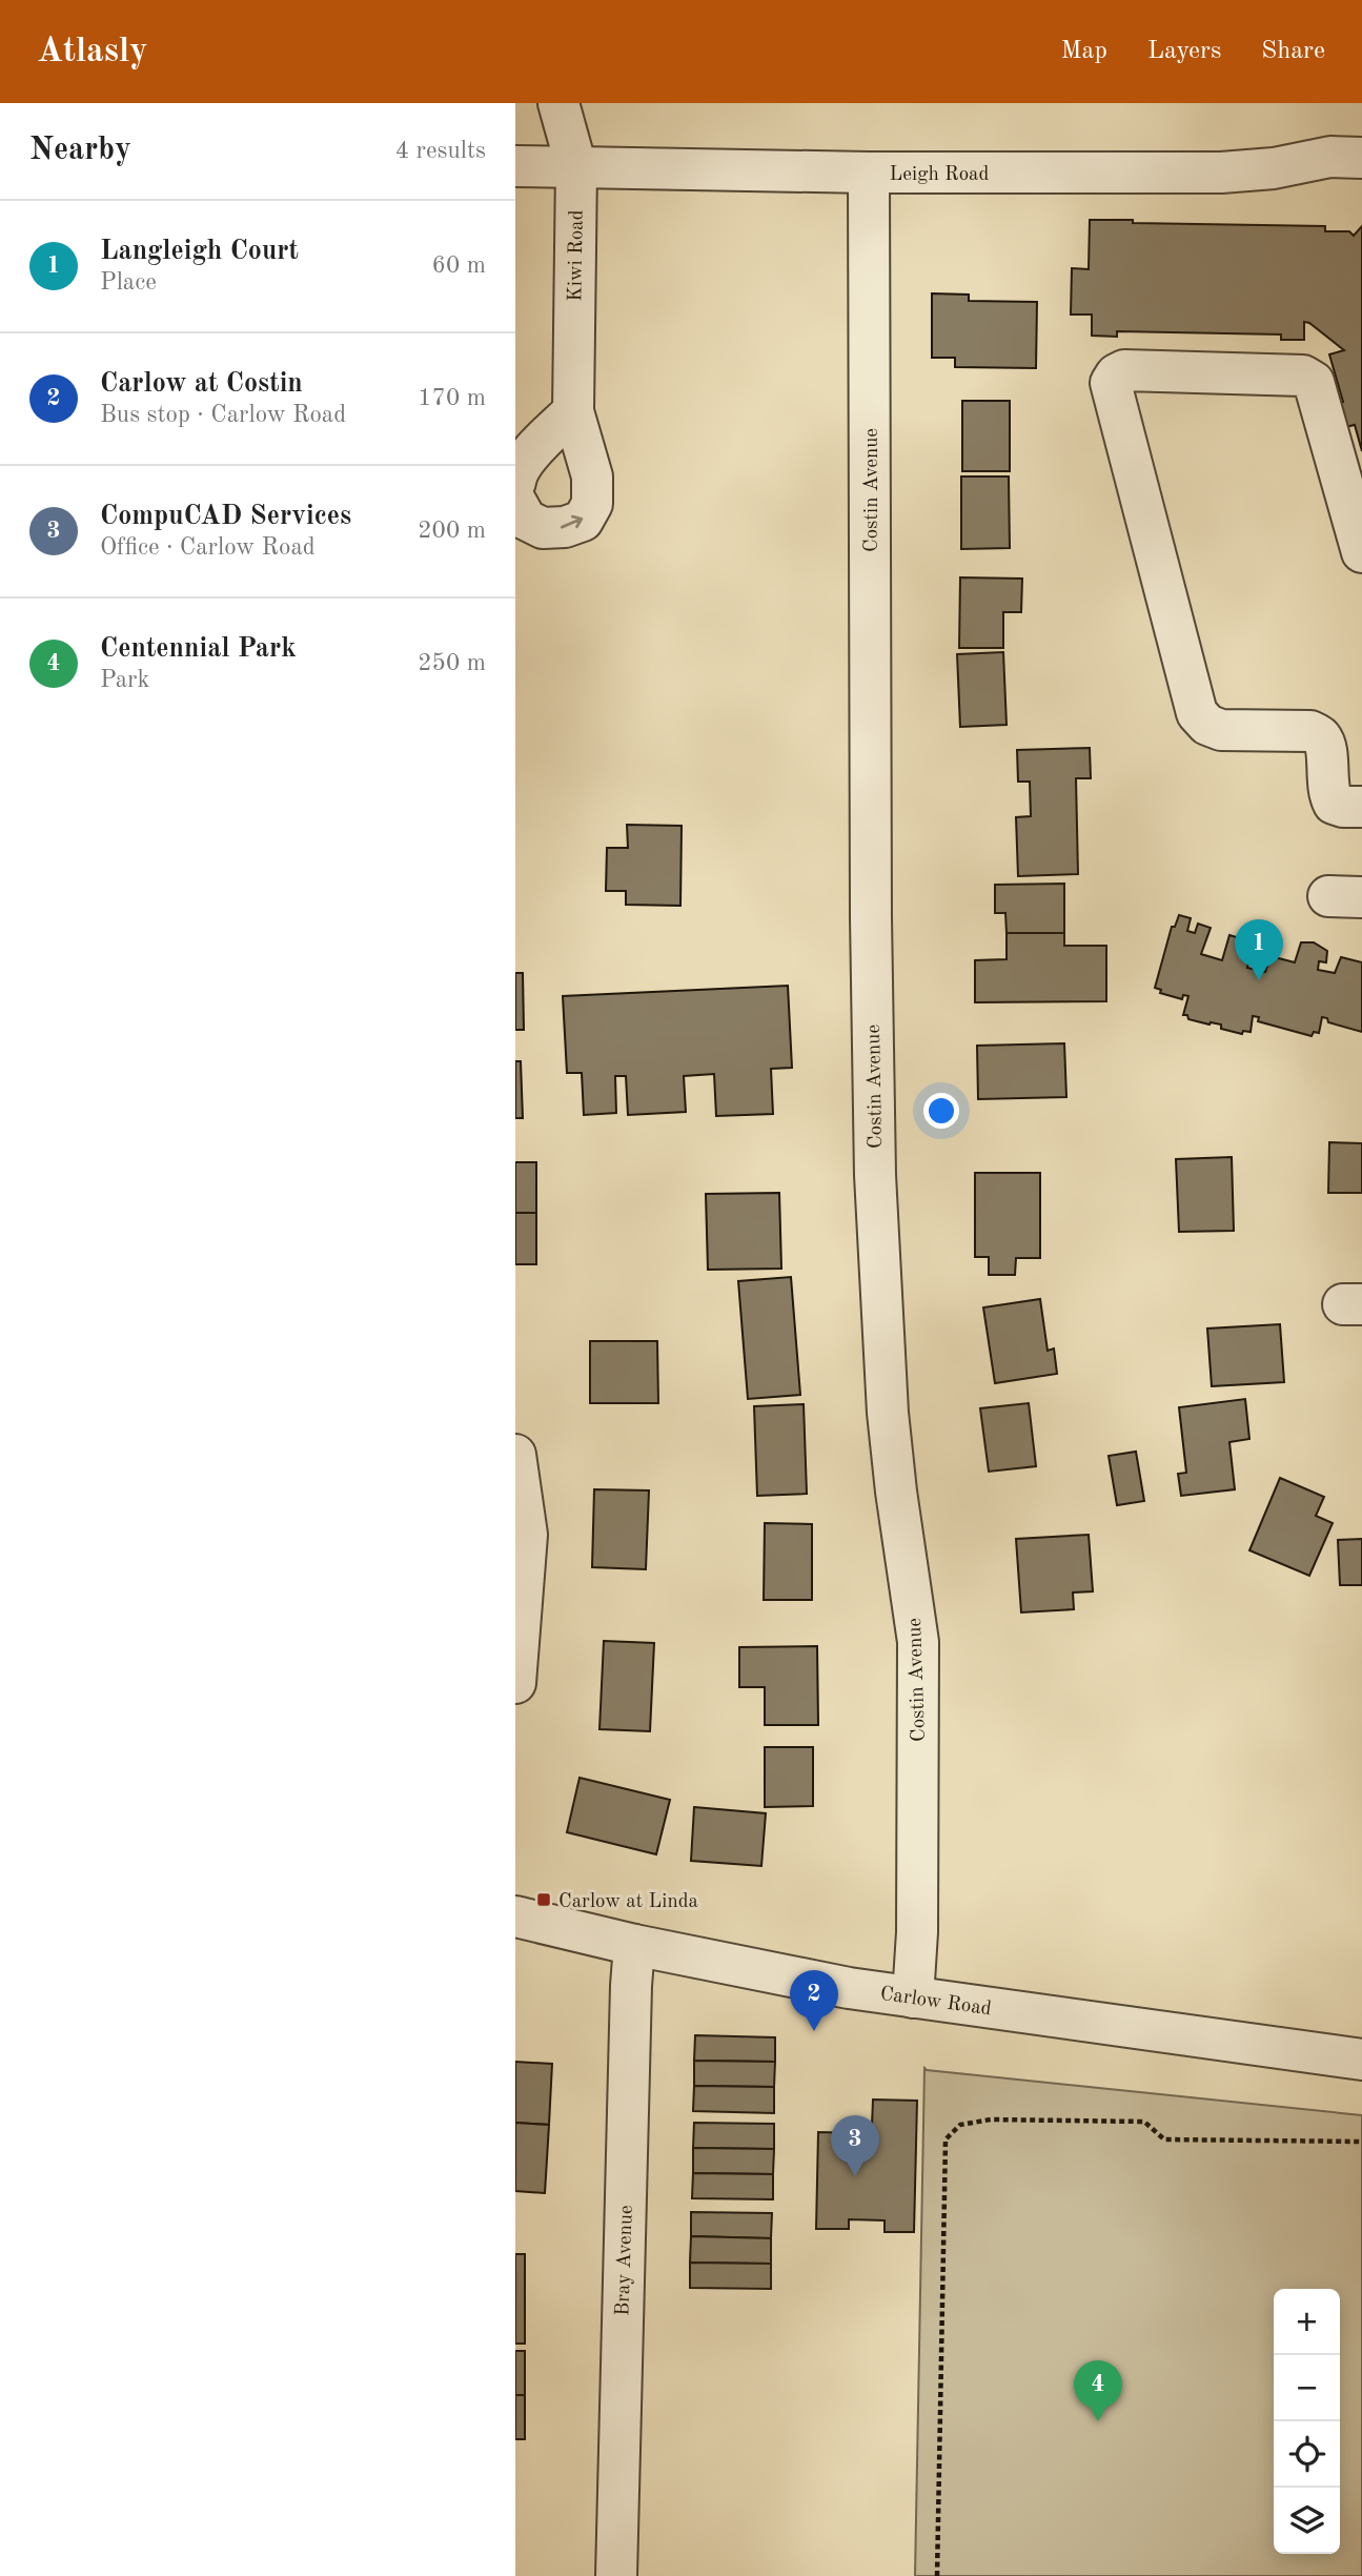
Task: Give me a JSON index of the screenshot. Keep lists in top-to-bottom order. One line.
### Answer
{"streets":{"street":["Leigh Road","Kiwi Road","Costin Avenue","Carlow Road","Bray Avenue"]},"crossings":[["Leigh Road","Kiwi Road"],["Leigh Road","Costin Avenue"],["Costin Avenue","Carlow Road"],["Carlow Road","Bray Avenue"]],"places":{"transit":["Carlow at Linda"]},"page":{"header":"Atlasly","nav":["Map","Layers","Share"],"heading":["Nearby","4 results"],"list":[{"mark":"1","name":"Langleigh Court","note":"Place","value":"60 m"},{"mark":"2","name":"Carlow at Costin","note":"Bus stop · Carlow Road","value":"170 m"},{"mark":"3","name":"CompuCAD Services","note":"Office · Carlow Road","value":"200 m"},{"mark":"4","name":"Centennial Park","note":"Park","value":"250 m"}],"pins":["1","2","3","4"],"map_buttons":["+","−"]}}
